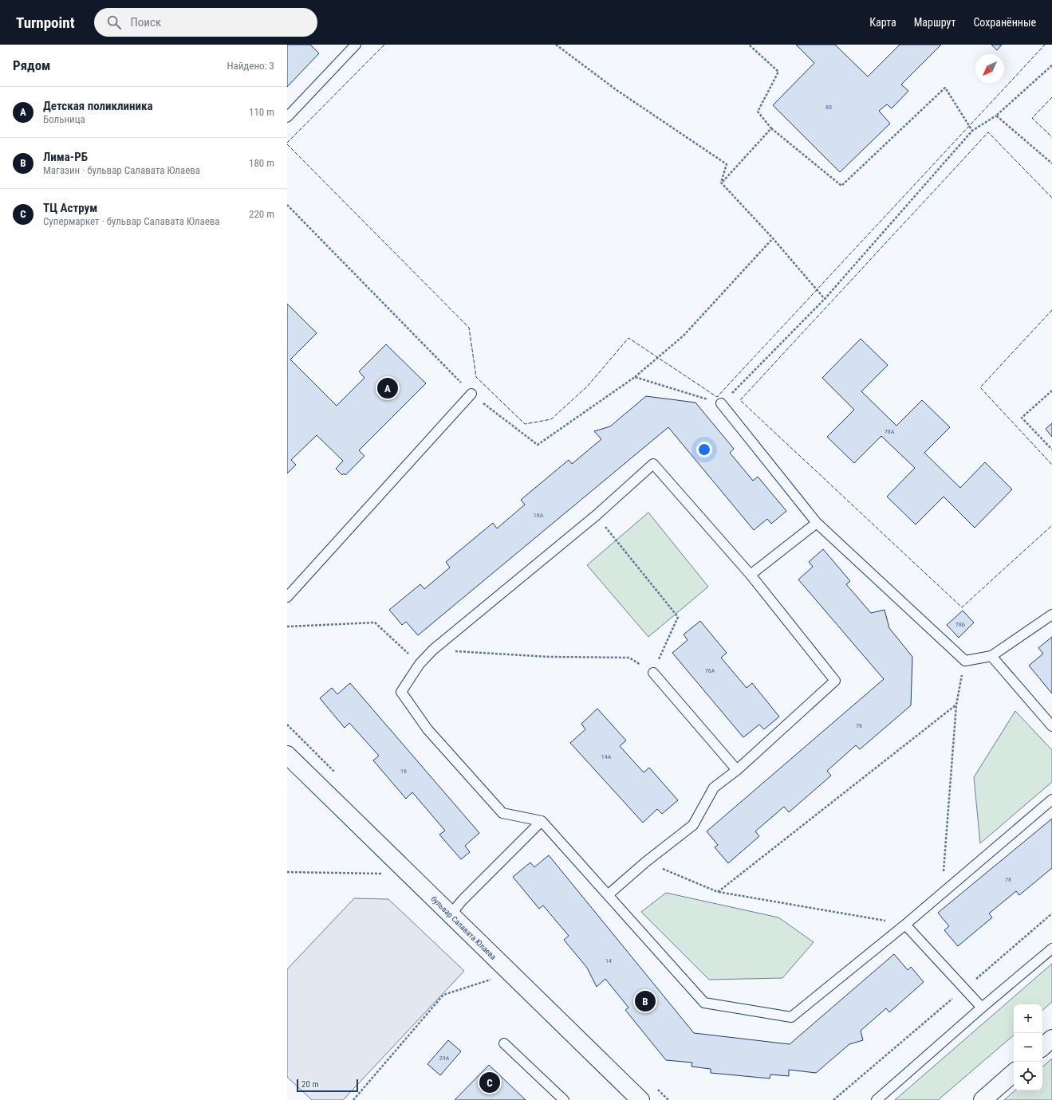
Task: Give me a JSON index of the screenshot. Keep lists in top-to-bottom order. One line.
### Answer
{"streets":{"street":["бульвар Салавата Юлаева"]},"house_numbers":["80","78А","16А","78Б","76А","76","14А","16","78","14","29А"],"scale_bar":"20 m","north":"bottom left","page":{"header":"Turnpoint","search":"Поиск","nav":["Карта","Маршрут","Сохранённые"],"heading":["Рядом","Найдено: 3"],"list":[{"mark":"A","name":"Детская поликлиника","note":"Больница","value":"110 m"},{"mark":"B","name":"Лима-РБ","note":"Магазин · бульвар Салавата Юлаева","value":"180 m"},{"mark":"C","name":"ТЦ Аструм","note":"Супермаркет · бульвар Салавата Юлаева","value":"220 m"}],"pins":["A","B","C"],"map_buttons":["+","−"],"scale":"20 m"}}
